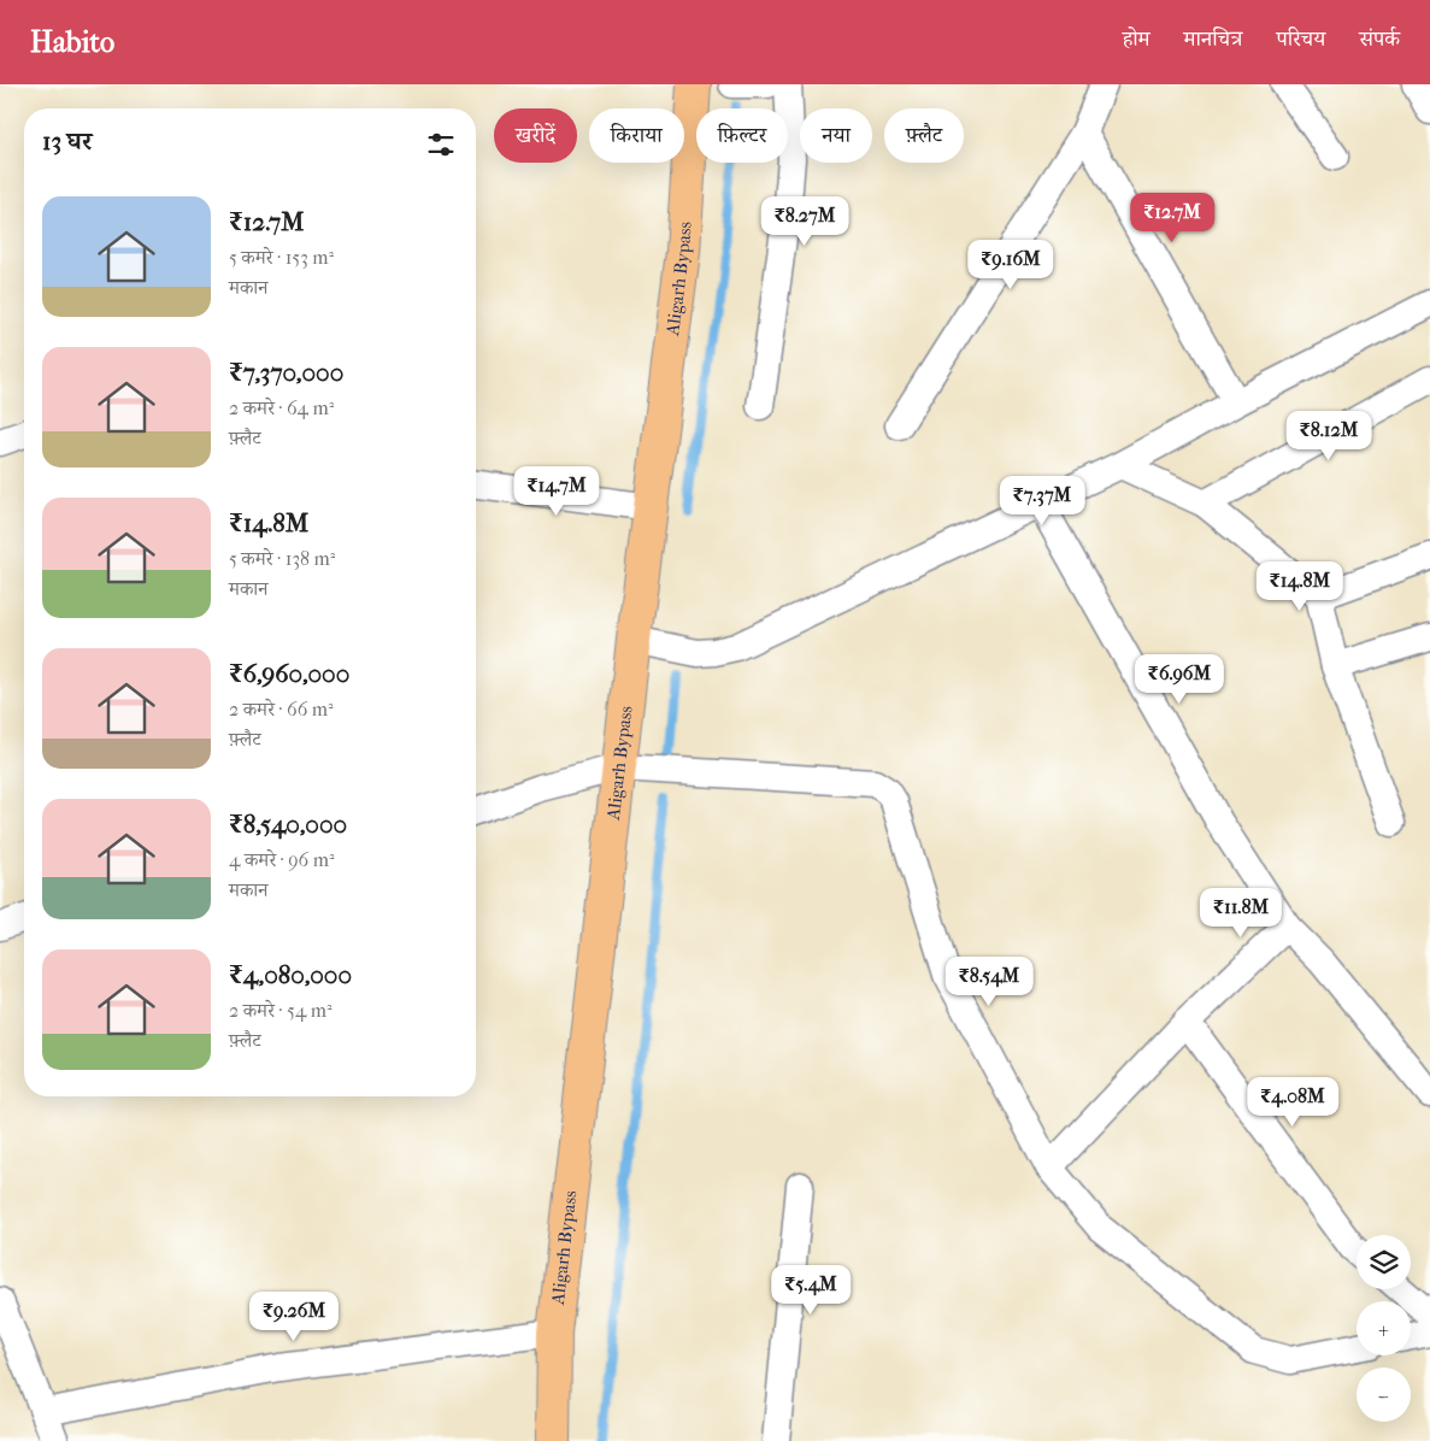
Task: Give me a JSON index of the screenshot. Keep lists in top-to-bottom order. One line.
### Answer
{"streets":{"highway":["Aligarh Bypass"]},"page":{"header":"Habito","nav":["होम","मानचित्र","परिचय","संपर्क"],"chip":["खरीदें","किराया","फ़िल्टर","नया","फ़्लैट"],"heading":"13 घर","list":[{"name":"₹12.7M","note":"5 कमरे · 153 m² · मकान"},{"name":"₹7,370,000","note":"2 कमरे · 64 m² · फ़्लैट"},{"name":"₹14.8M","note":"5 कमरे · 138 m² · मकान"},{"name":"₹6,960,000","note":"2 कमरे · 66 m² · फ़्लैट"},{"name":"₹8,540,000","note":"4 कमरे · 96 m² · मकान"},{"name":"₹4,080,000","note":"2 कमरे · 54 m² · फ़्लैट"}],"price":["₹12.7M","₹8.27M","₹9.16M","₹8.12M","₹14.7M","₹7.37M","₹14.8M","₹6.96M","₹11.8M","₹8.54M","₹4.08M","₹5.4M","₹9.26M"],"map_buttons":["+","−"]}}
